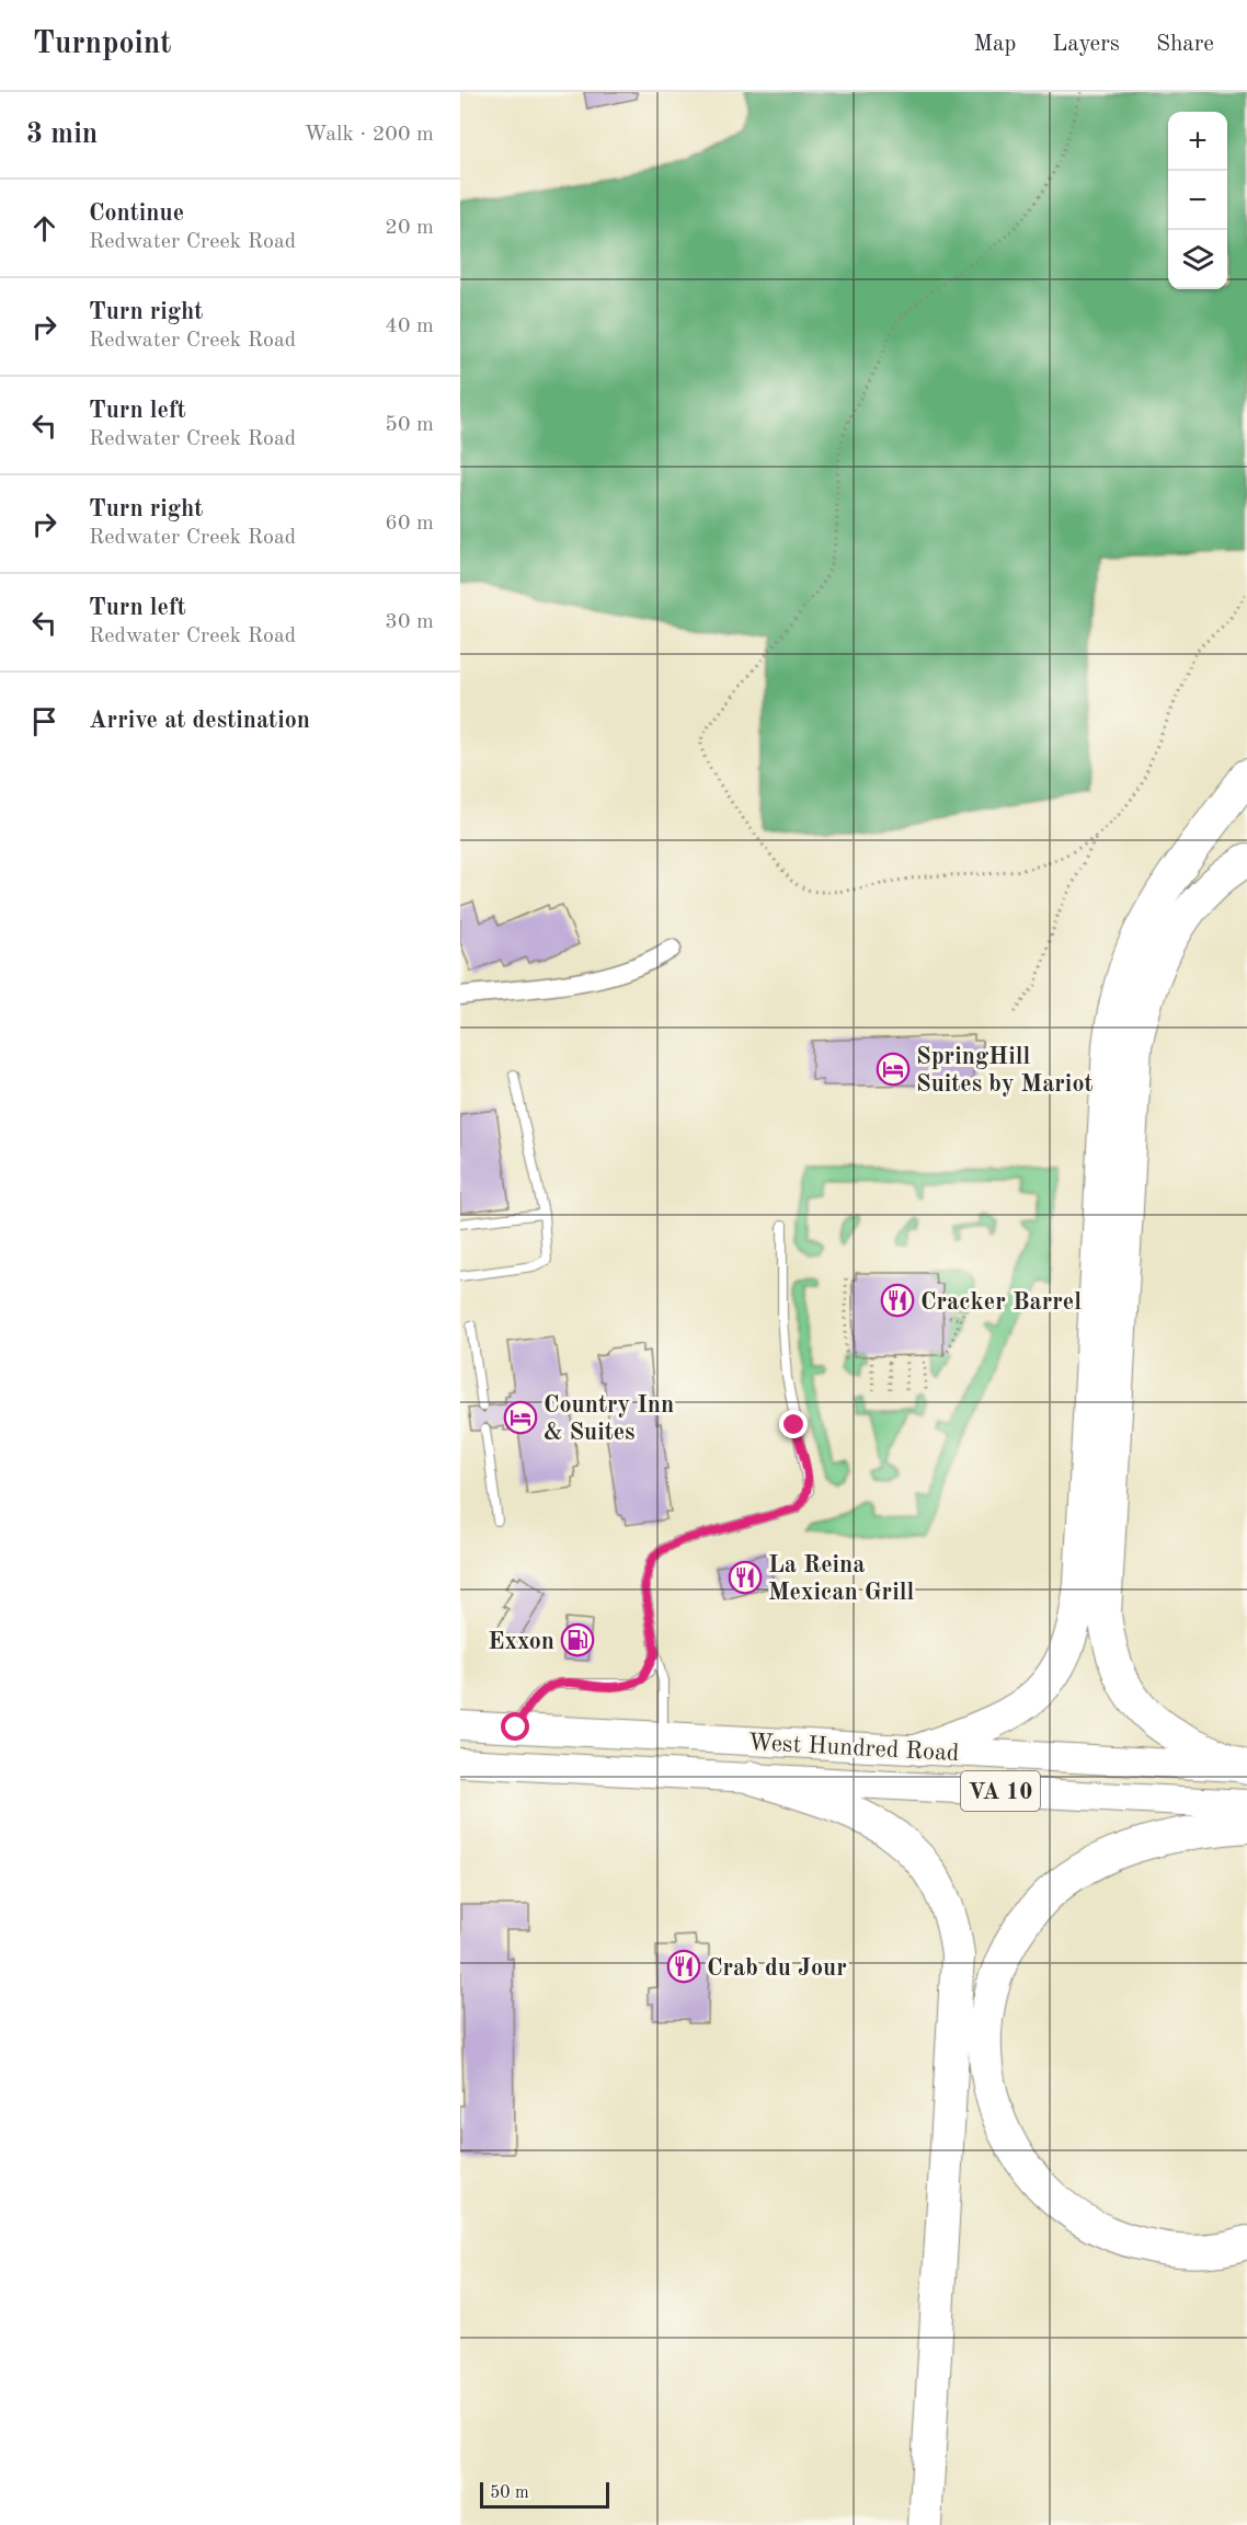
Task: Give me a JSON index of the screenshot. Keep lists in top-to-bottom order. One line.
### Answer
{"streets":{"main road":["West Hundred Road","VA 10"]},"places":{"hotel":["SpringHill Suites by Mariot","Country Inn & Suites"],"restaurant":["Cracker Barrel","La Reina Mexican Grill","Crab du Jour"],"fuel station":["Exxon"]},"scale_bar":"50 m","page":{"header":"Turnpoint","nav":["Map","Layers","Share"],"heading":["3 min","Walk · 200 m"],"map_buttons":["+","−"],"list":[["Continue","Redwater Creek Road","20 m"],["Turn right","Redwater Creek Road","40 m"],["Turn left","Redwater Creek Road","50 m"],["Turn right","Redwater Creek Road","60 m"],["Turn left","Redwater Creek Road","30 m"],"Arrive at destination"],"scale":"50 m"}}
